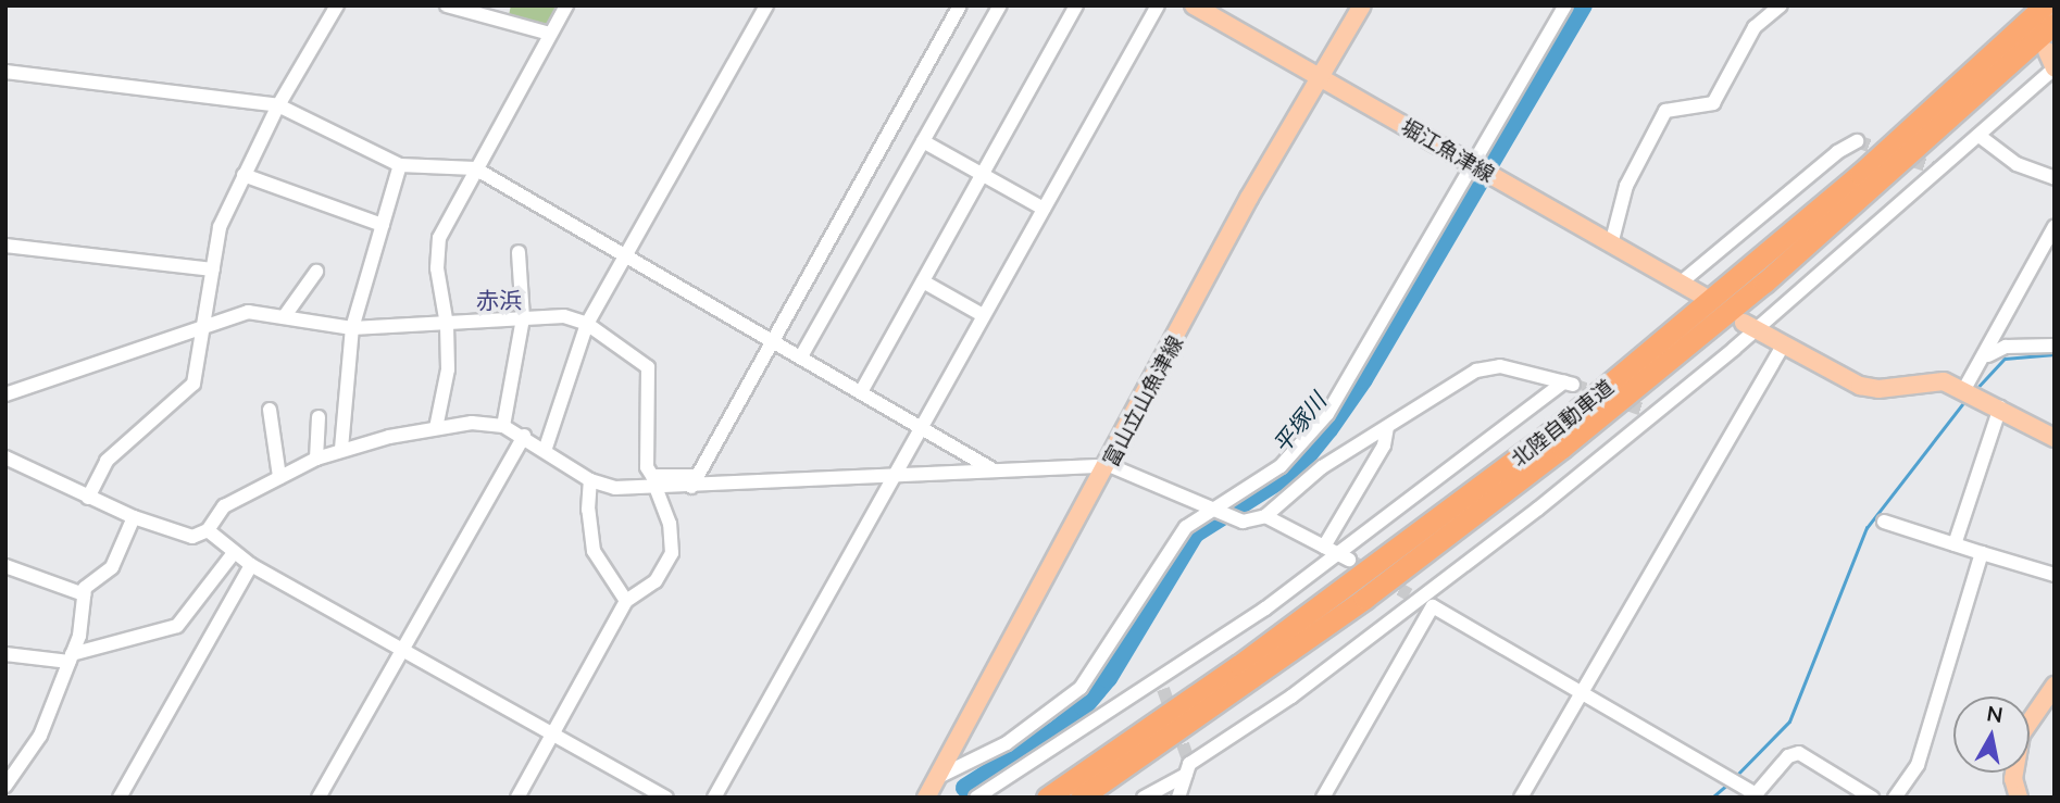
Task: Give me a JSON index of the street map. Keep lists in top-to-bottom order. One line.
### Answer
{"streets":{"highway":["北陸自動車道"],"main road":["堀江魚津線","富山立山魚津線"]},"crossings":[["堀江魚津線","富山立山魚津線"]],"districts":["赤浜"],"water":["平塚川"],"north":"top"}
